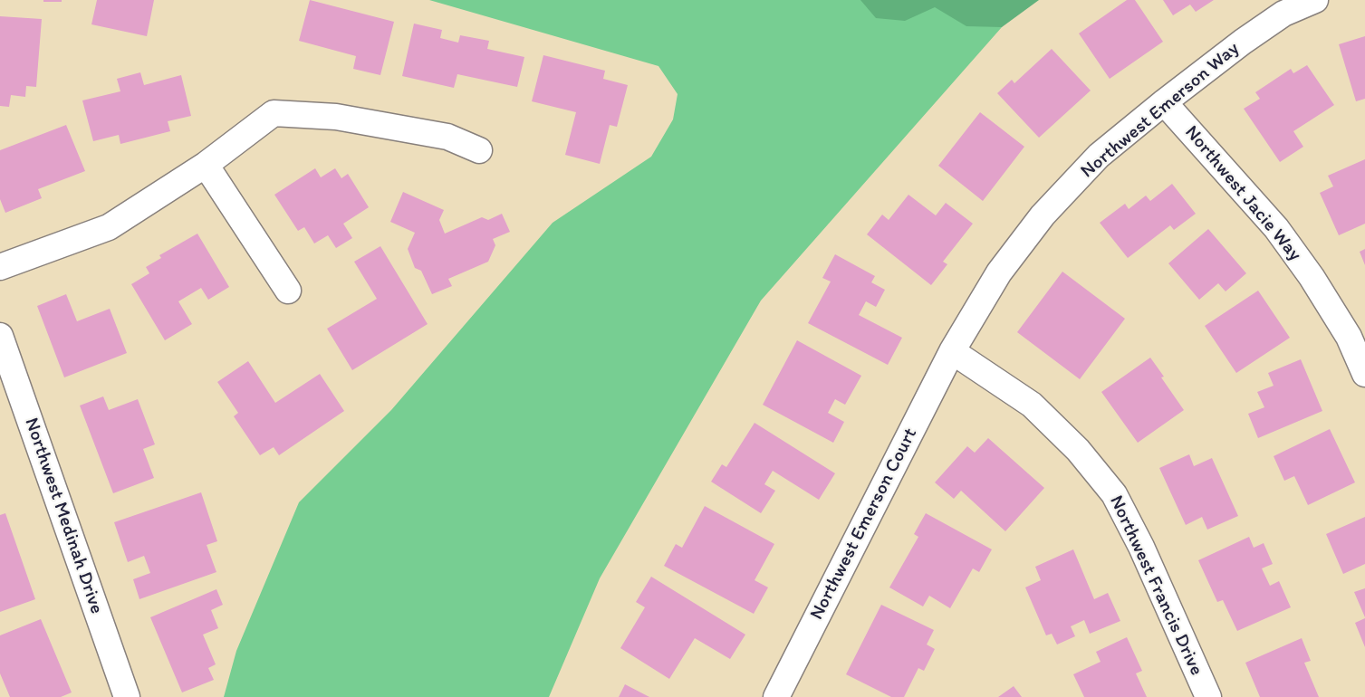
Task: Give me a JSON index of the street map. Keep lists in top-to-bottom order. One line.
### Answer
{"streets":{"street":["Northwest Emerson Way","Northwest Jacie Way","Northwest Medinah Drive","Northwest Emerson Court","Northwest Francis Drive"]},"crossings":[["Northwest Emerson Way","Northwest Jacie Way"],["Northwest Emerson Way","Northwest Emerson Court"],["Northwest Emerson Way","Northwest Francis Drive"],["Northwest Emerson Court","Northwest Francis Drive"]]}
